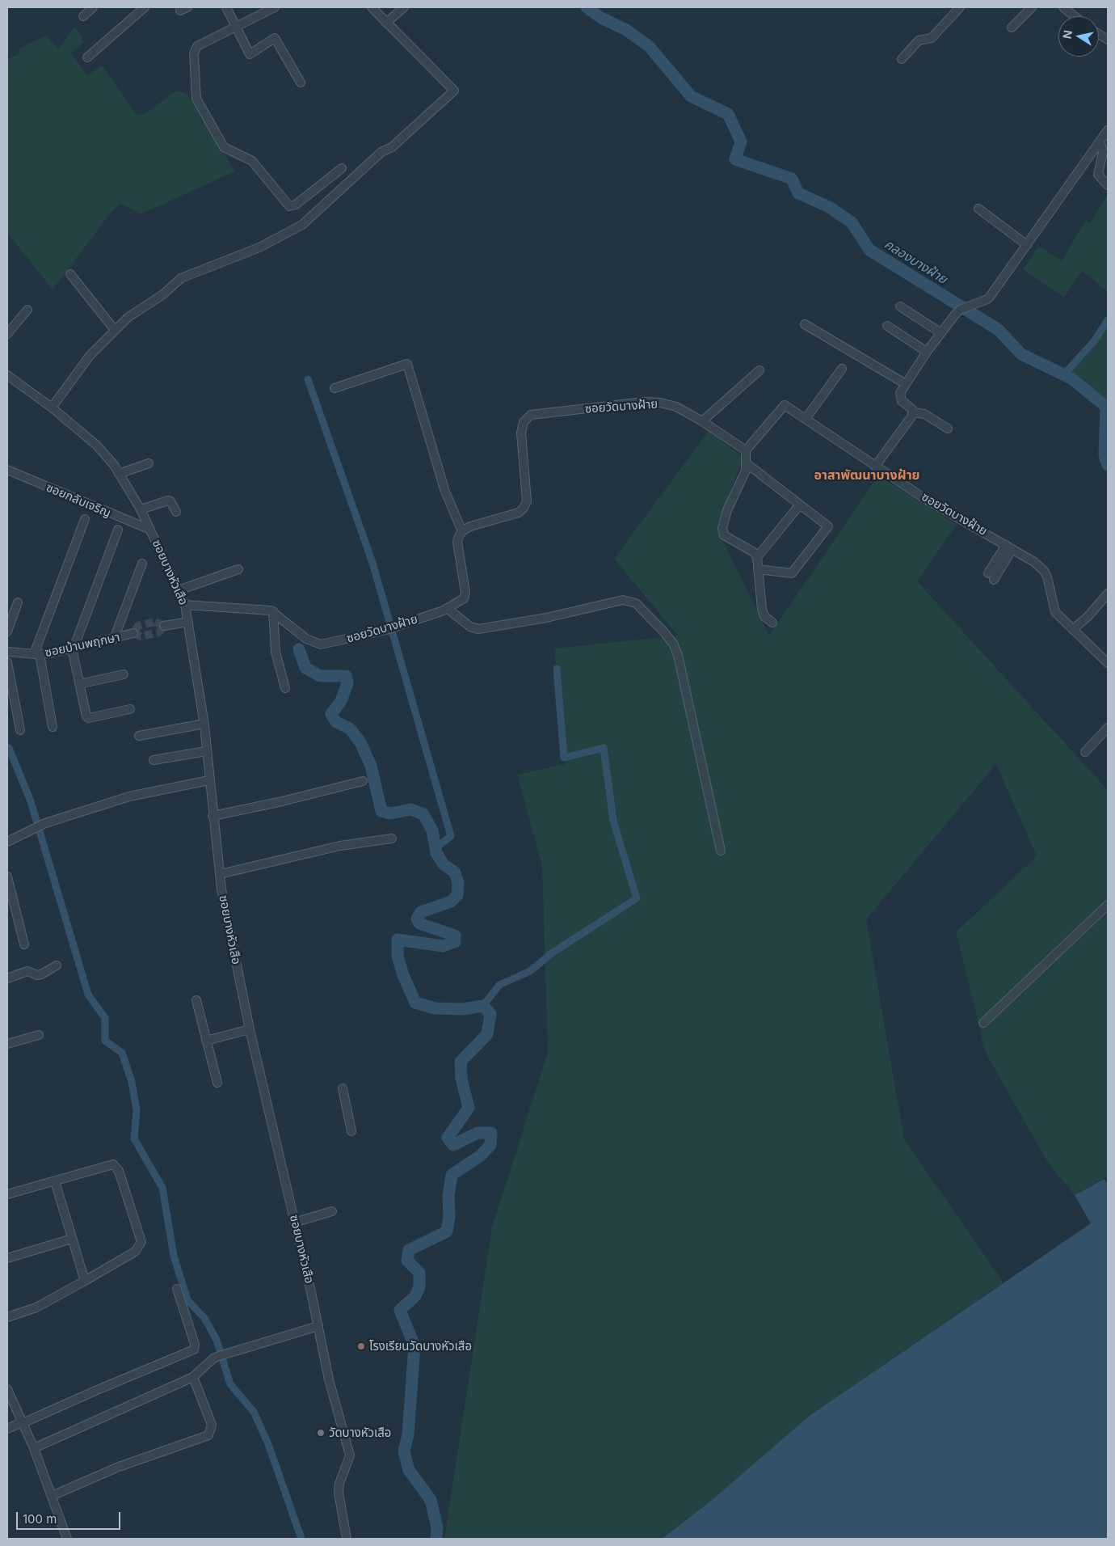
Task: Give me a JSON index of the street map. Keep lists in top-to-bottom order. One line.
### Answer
{"streets":{"street":["ซอยวัดบางฝ้าย","ซอยกลับเจริญ","ซอยบางหัวเสือ","ซอยบ้านพฤกษา"]},"crossings":[["ซอยกลับเจริญ","ซอยบางหัวเสือ"]],"districts":["อาสาพัฒนาบางฝ้าย"],"water":["คลองบางฝ้าย"],"places":["โรงเรียนวัดบางหัวเสือ","วัดบางหัวเสือ"],"scale_bar":"100 m","north":"left"}
